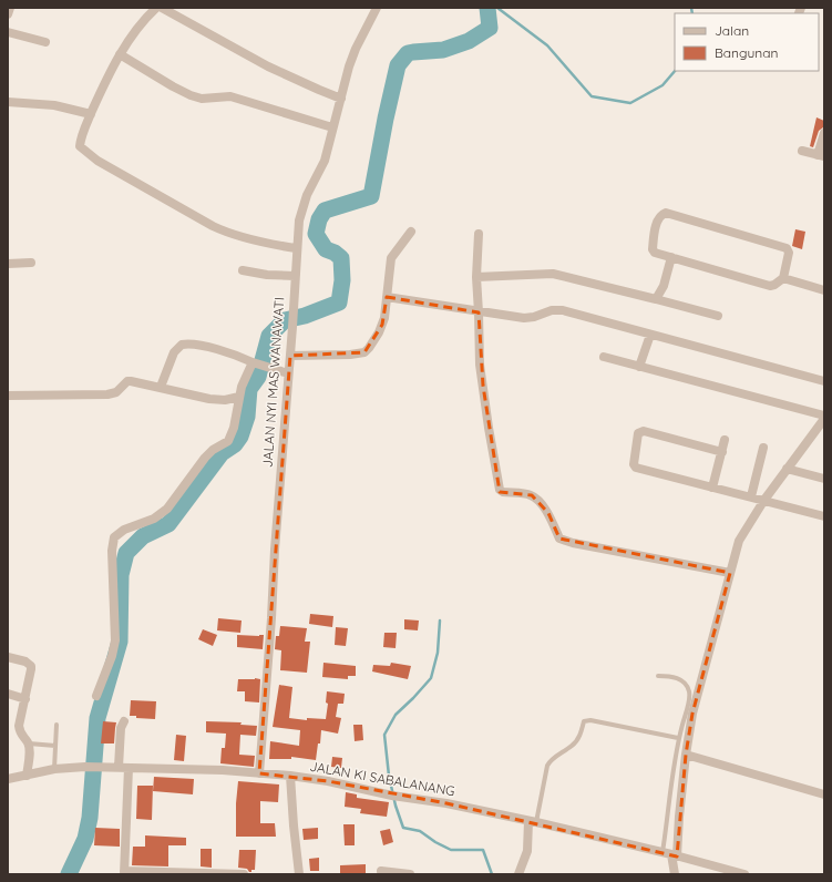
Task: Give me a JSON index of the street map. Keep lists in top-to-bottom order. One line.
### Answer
{"streets":{"street":["JALAN NYI MAS WANAWATI","JALAN KI SABALANANG"]},"crossings":[["JALAN NYI MAS WANAWATI","JALAN KI SABALANANG"]],"legend":["Jalan","Bangunan"]}
